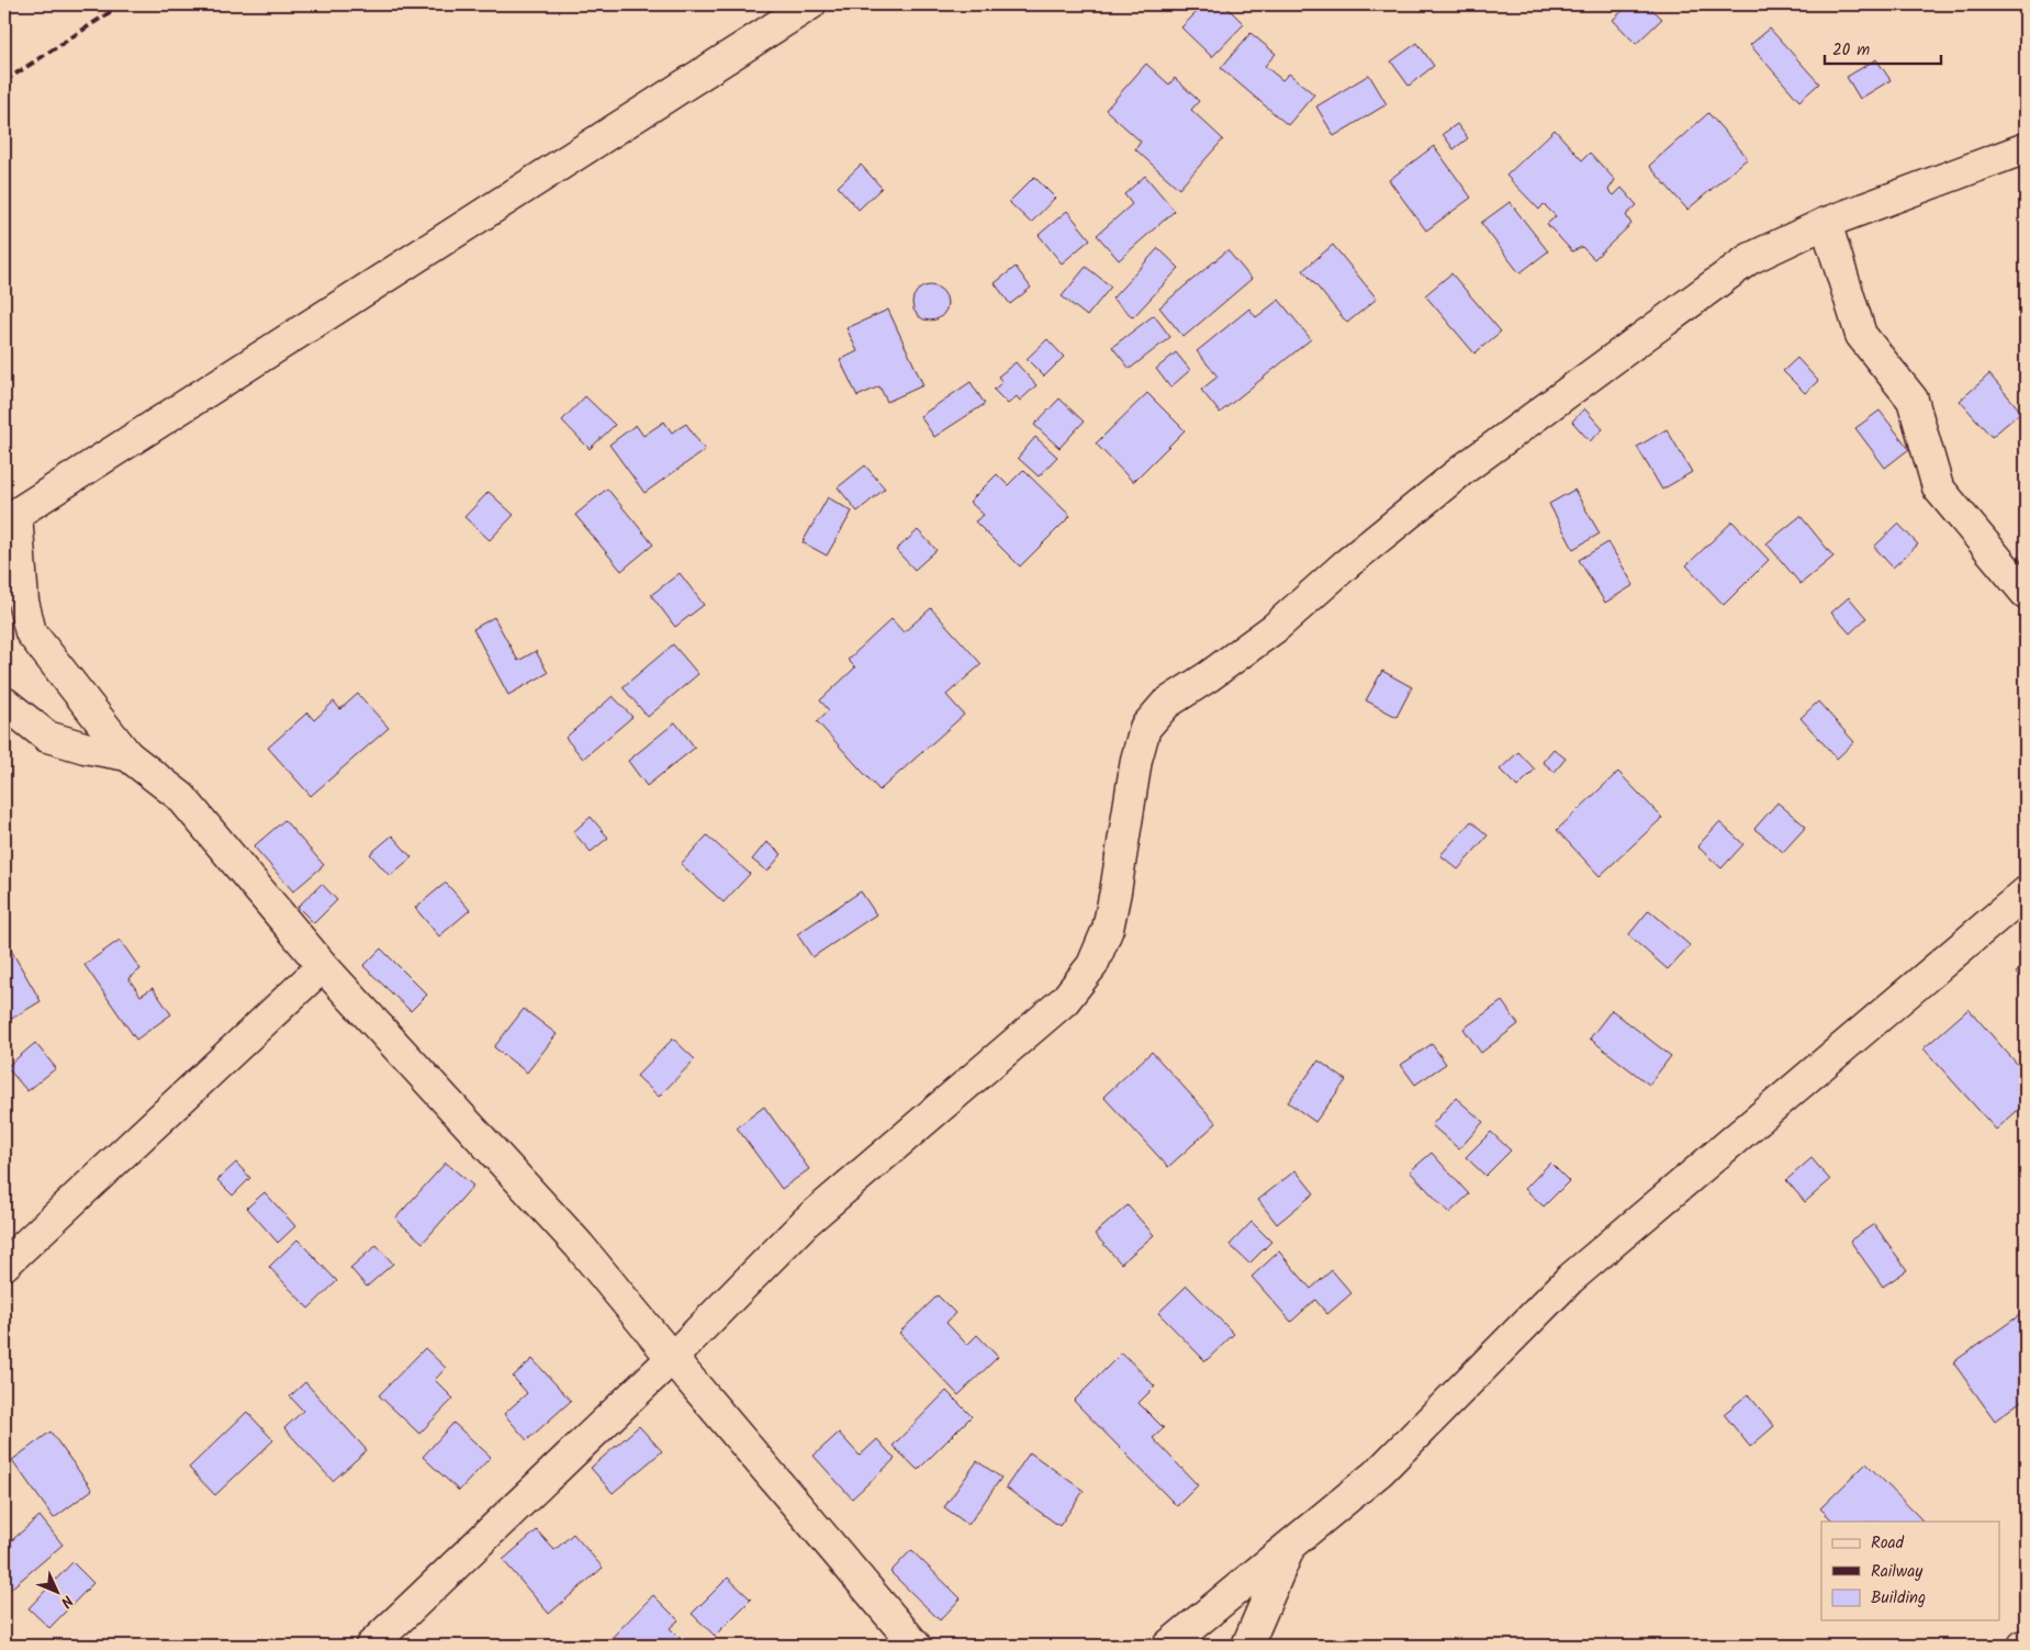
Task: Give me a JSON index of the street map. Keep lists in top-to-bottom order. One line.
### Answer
{"legend":["Road","Railway","Building"],"scale_bar":"20 m","north":"bottom right"}
